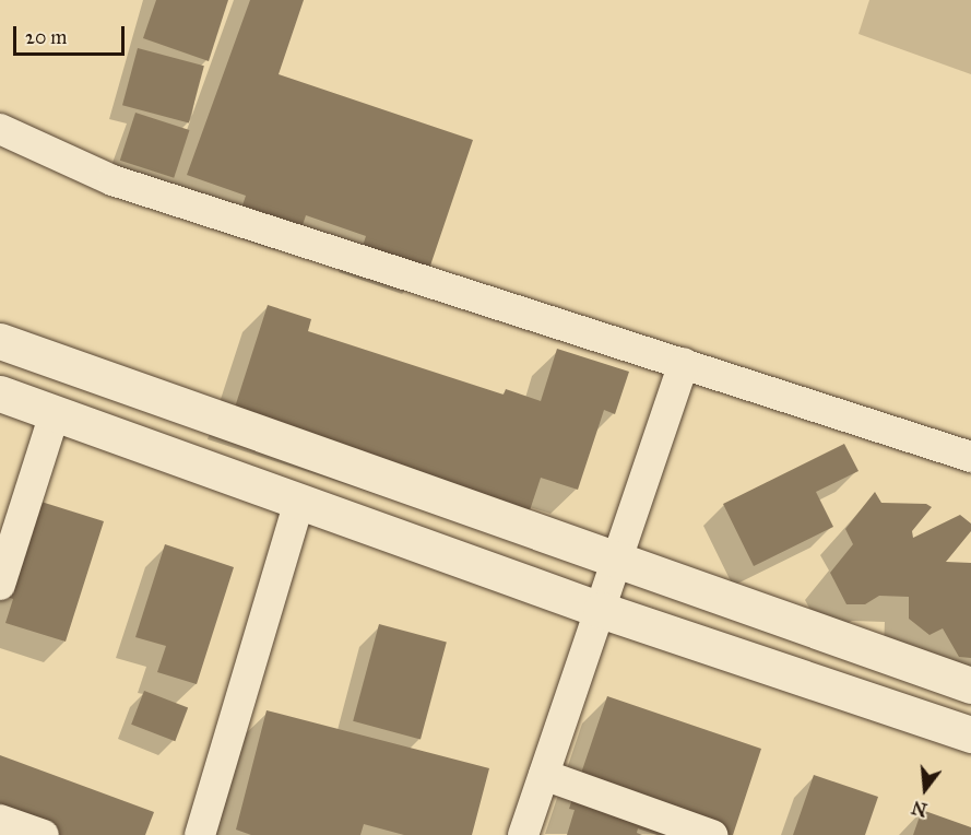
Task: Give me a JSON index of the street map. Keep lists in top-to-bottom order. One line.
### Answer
{"scale_bar":"20 m","north":"bottom"}
